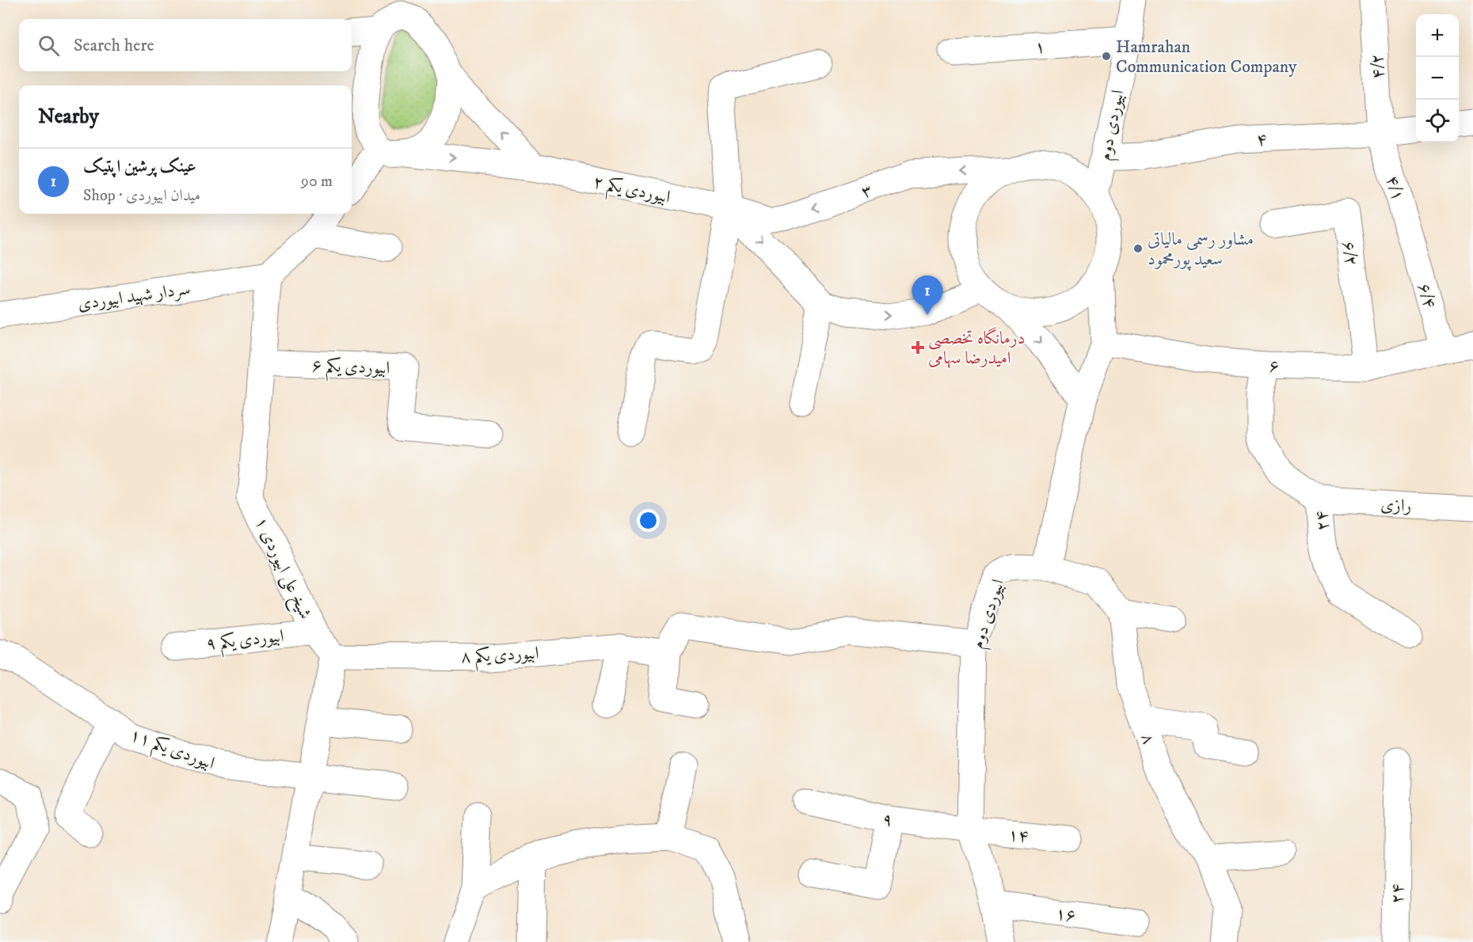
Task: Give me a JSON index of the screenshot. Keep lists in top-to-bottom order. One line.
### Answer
{"streets":{"street":["۱","۴/۲","ابیوردی دوم","۴","۴/۱","۲ ابیوردی یکم","۳","۶/۲","سردار شهید ابیوردی","۶/۴","۶","۶ ابیوردی یکم","رازی","۲۴","شیخ علی ابیوردی ۱","۹ ابیوردی یکم","۸ ابیوردی یکم","۸","۱۱ ابیوردی یکم","۹","۱۴","۱۶"]},"crossings":[["۱","ابیوردی دوم"],["۴/۲","۴"],["۴/۲","۴/۱"],["ابیوردی دوم","۴"],["ابیوردی دوم","۳"],["ابیوردی دوم","۹"],["ابیوردی دوم","۱۴"],["ابیوردی دوم","۱۶"],["۴","۴/۱"],["۴","۳"],["۴/۱","۶/۴"],["۲ ابیوردی یکم","۳"],["۶/۲","۶"],["سردار شهید ابیوردی","شیخ علی ابیوردی ۱"],["۶/۴","۶"],["۶","۲۴"],["۶ ابیوردی یکم","شیخ علی ابیوردی ۱"],["رازی","۲۴"],["شیخ علی ابیوردی ۱","۹ ابیوردی یکم"],["شیخ علی ابیوردی ۱","۸ ابیوردی یکم"],["۹","۱۴"]],"one_way":["۲ ابیوردی یکم"],"places":{"other":["Hamrahan Communication Company","مشاور رسمی مالیاتی سعید پورمحمود"],"health":["درمانگاه تخصصی امیدرضا سهامی"]},"page":{"map_buttons":["+","−"],"search":"Search here","heading":"Nearby","list":[{"mark":"1","name":"عینک پرشین اپتیک","note":"Shop · میدان ابیوردی","value":"90 m"}],"pins":"1"}}
